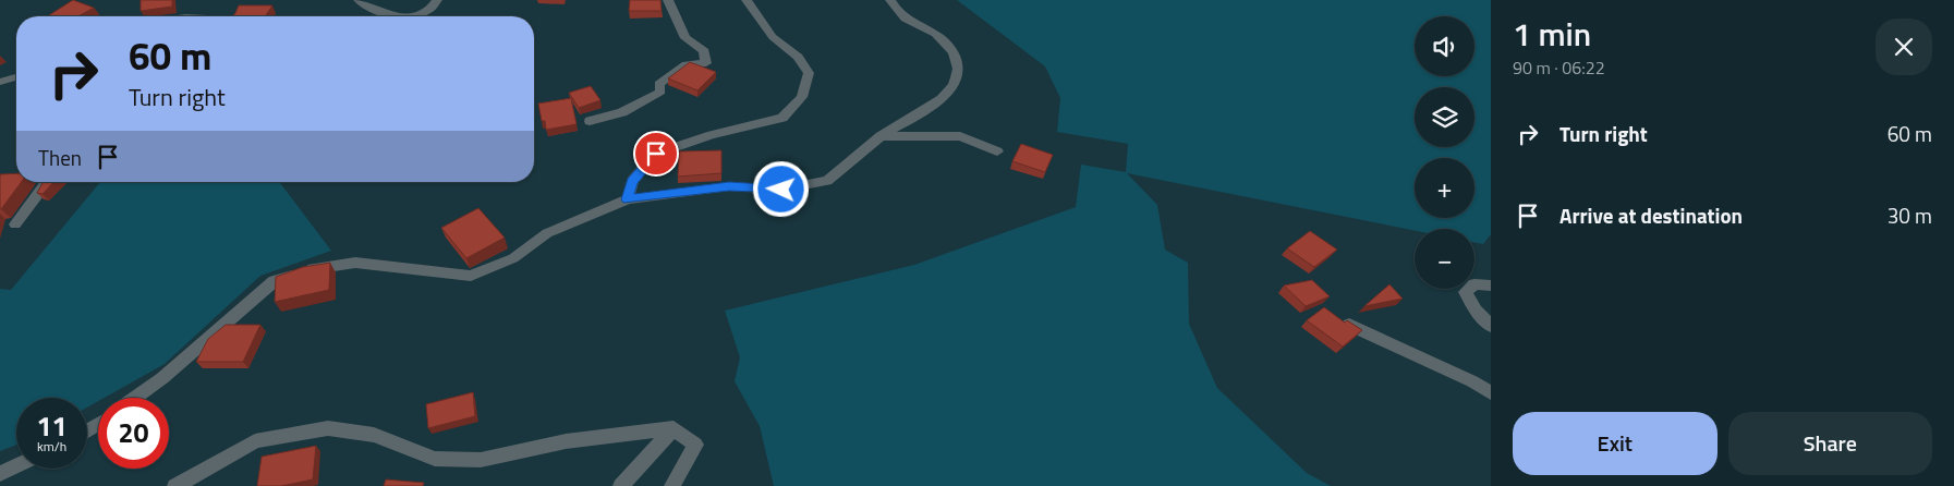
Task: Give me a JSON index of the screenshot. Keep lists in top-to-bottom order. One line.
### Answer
{"page":{"heading":["1 min","90 m · 06:22"],"map_buttons":["+","−"],"turn":["60 m","Turn right"],"list":[{"name":"Turn right","value":"60 m"},{"name":"Arrive at destination","value":"30 m"}],"then":"Then","speed":"11 km/h","limit":"20","buttons":["Exit","Share"]}}
